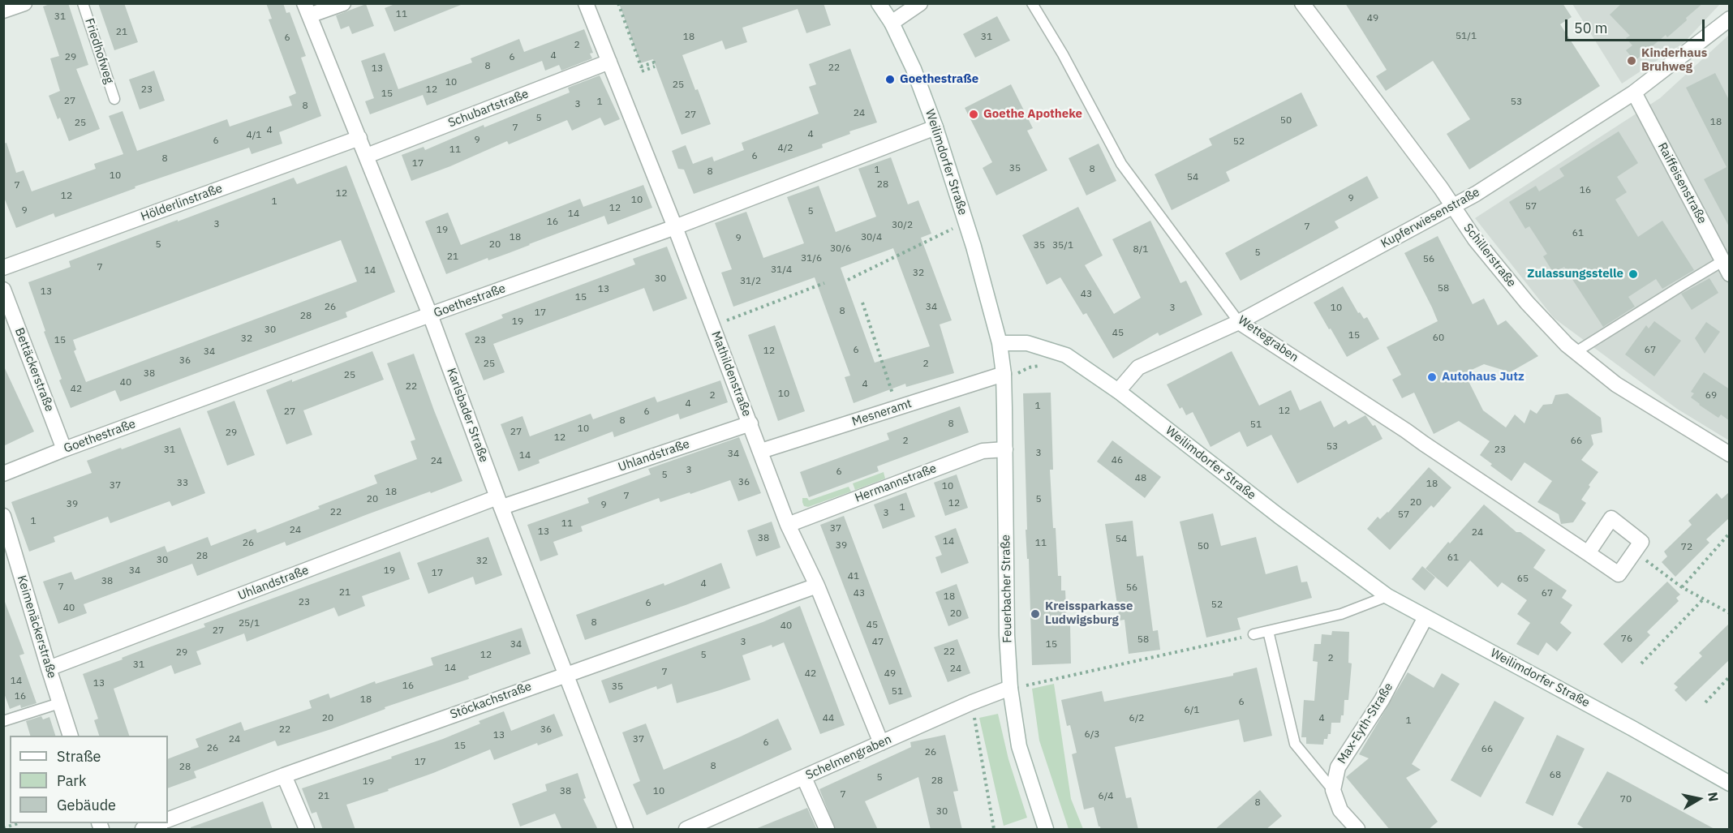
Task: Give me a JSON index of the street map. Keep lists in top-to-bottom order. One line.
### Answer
{"streets":{"street":["Schubartstraße","Weilimdorfer Straße","Raiffeisenstraße","Hölderlinstraße","Kupferwiesenstraße","Schillerstraße","Goethestraße","Wettegraben","Bettäckerstraße","Mathildenstraße","Mesneramt","Karlsbader Straße","Uhlandstraße","Hermannstraße","Feuerbacher Straße","Keimenäckerstraße","Stöckachstraße","Max-Eyth-Straße","Schelmengraben"],"lane":["Friedhofweg"]},"crossings":[["Schubartstraße","Mathildenstraße"],["Schubartstraße","Karlsbader Straße"],["Weilimdorfer Straße","Kupferwiesenstraße"],["Weilimdorfer Straße","Goethestraße"],["Weilimdorfer Straße","Feuerbacher Straße"],["Weilimdorfer Straße","Max-Eyth-Straße"],["Raiffeisenstraße","Kupferwiesenstraße"],["Hölderlinstraße","Karlsbader Straße"],["Kupferwiesenstraße","Schillerstraße"],["Kupferwiesenstraße","Wettegraben"],["Goethestraße","Bettäckerstraße"],["Goethestraße","Mathildenstraße"],["Goethestraße","Karlsbader Straße"],["Mathildenstraße","Mesneramt"],["Mathildenstraße","Uhlandstraße"],["Mathildenstraße","Hermannstraße"],["Mathildenstraße","Stöckachstraße"],["Mathildenstraße","Schelmengraben"],["Mesneramt","Feuerbacher Straße"],["Karlsbader Straße","Uhlandstraße"],["Karlsbader Straße","Stöckachstraße"],["Uhlandstraße","Keimenäckerstraße"],["Hermannstraße","Feuerbacher Straße"],["Feuerbacher Straße","Schelmengraben"]],"places":["Kinderhaus Bruhweg","Goethestraße","Goethe Apotheke","Zulassungsstelle","Autohaus Jutz","Kreissparkasse Ludwigsburg"],"house_numbers":["11","31","49","21","51/1","18","31","6","2","4","29","6","8","22","13","10","25","23","12","15","27","1","53","3","8","24","27","5","50","18","25","7","4","4","4/1","9","6","52","4/2","11","6","8","17","35","8","1","8","10","54","28","7","16","12","12","9","10","1","57","12","9","5","14","16","3","30/2","7","19","61","18","30/4","9","5","20","35","35/1","30/6","8/1","5","21","31/6","56","7","31/4","14","32","30","31/2","58","13","13","43","15","26","34","3","10","8","17","28","19","30","45","15","60","32","15","23","6","67","12","34","36","25","2","38","25","40","4","22","42","10","2","69","4","1","12","27","6","8","8","51","10","27","29","12","2","66","53","31","23","3","34","14","46","24","3","6","5","48","36","33","18","37","10","18","7","20","5","20","12","39","9","1","22","3","57","1","11","37","24","13","24","38","54","14","26","11","39","50","72","28","61","30","32","34","19","17","41","65","38","4","7","56","21","43","67","18","23","6","52","40","20","8","25/1","45","40","27","76","58","3","47","34","15","22","29","12","5","2","31","14","24","7","42","49","14","13","16","35","51","16","18","6","6/1","20","44","6/2","4","1","22","36","6/3","13","24","37","6","15","26","66","26","17","8","28","68","5","28","19","38","10","7","21","6/4","70","8","30"],"legend":["Straße","Park","Gebäude"],"scale_bar":"50 m","north":"right"}
